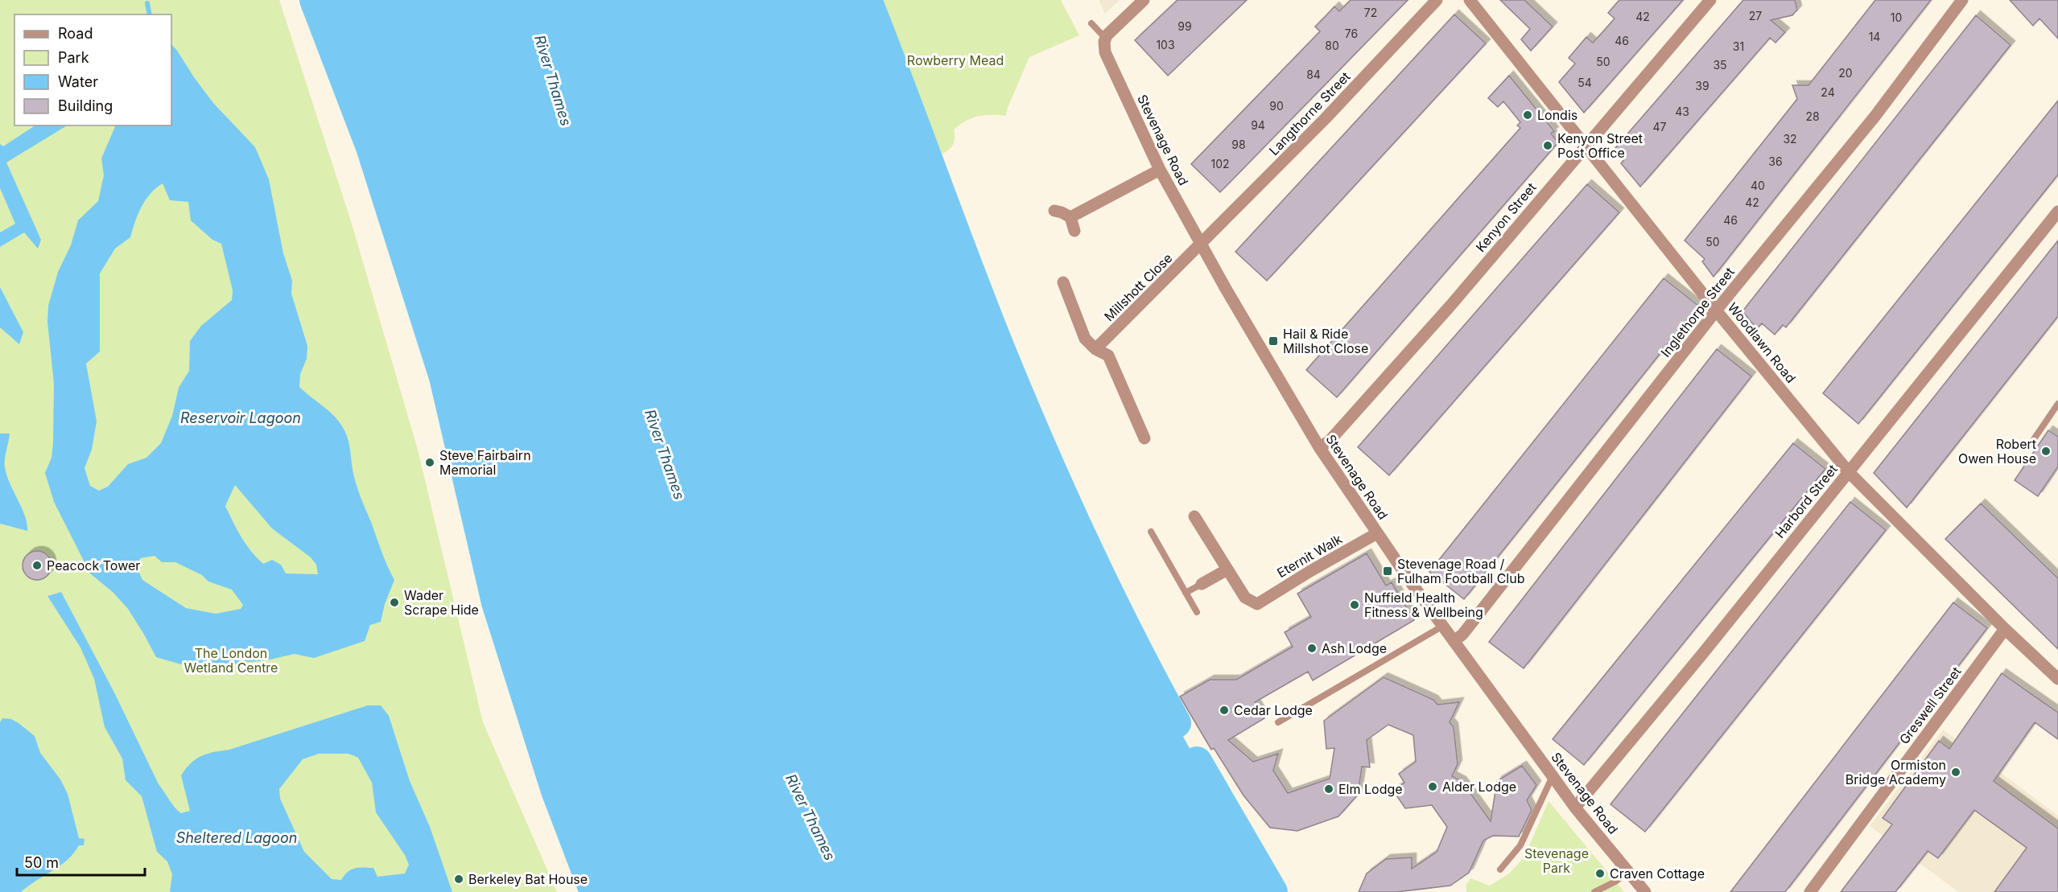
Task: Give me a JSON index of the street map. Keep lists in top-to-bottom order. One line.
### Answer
{"streets":{"street":["Langthorne Street","Stevenage Road","Kenyon Street","Millshott Close","Inglethorpe Street","Woodlawn Road","Harbord Street","Eternit Walk","Greswell Street"]},"crossings":[["Langthorne Street","Stevenage Road"],["Langthorne Street","Millshott Close"],["Stevenage Road","Kenyon Street"],["Stevenage Road","Millshott Close"],["Stevenage Road","Inglethorpe Street"],["Stevenage Road","Harbord Street"],["Stevenage Road","Eternit Walk"],["Kenyon Street","Woodlawn Road"],["Inglethorpe Street","Woodlawn Road"],["Woodlawn Road","Harbord Street"],["Woodlawn Road","Greswell Street"]],"water":["River Thames","Reservoir Lagoon","Sheltered Lagoon"],"parks":["Rowberry Mead","The London Wetland Centre","Stevenage Park"],"places":{"other":["Londis","Kenyon Street Post Office","Robert Owen House","Steve Fairbairn Memorial","Peacock Tower","Wader Scrape Hide","Nuffield Health Fitness & Wellbeing","Ash Lodge","Cedar Lodge","Ormiston Bridge Academy","Alder Lodge","Elm Lodge","Craven Cottage","Berkeley Bat House"],"transit":["Hail & Ride Millshot Close","Stevenage Road / Fulham Football Club"]},"house_numbers":["72","27","42","10","99","76","14","46","103","80","31","50","35","20","84","54","39","24","90","43","28","94","47","32","98","36","102","40","42","46","50"],"legend":["Road","Park","Water","Building"],"scale_bar":"50 m"}
